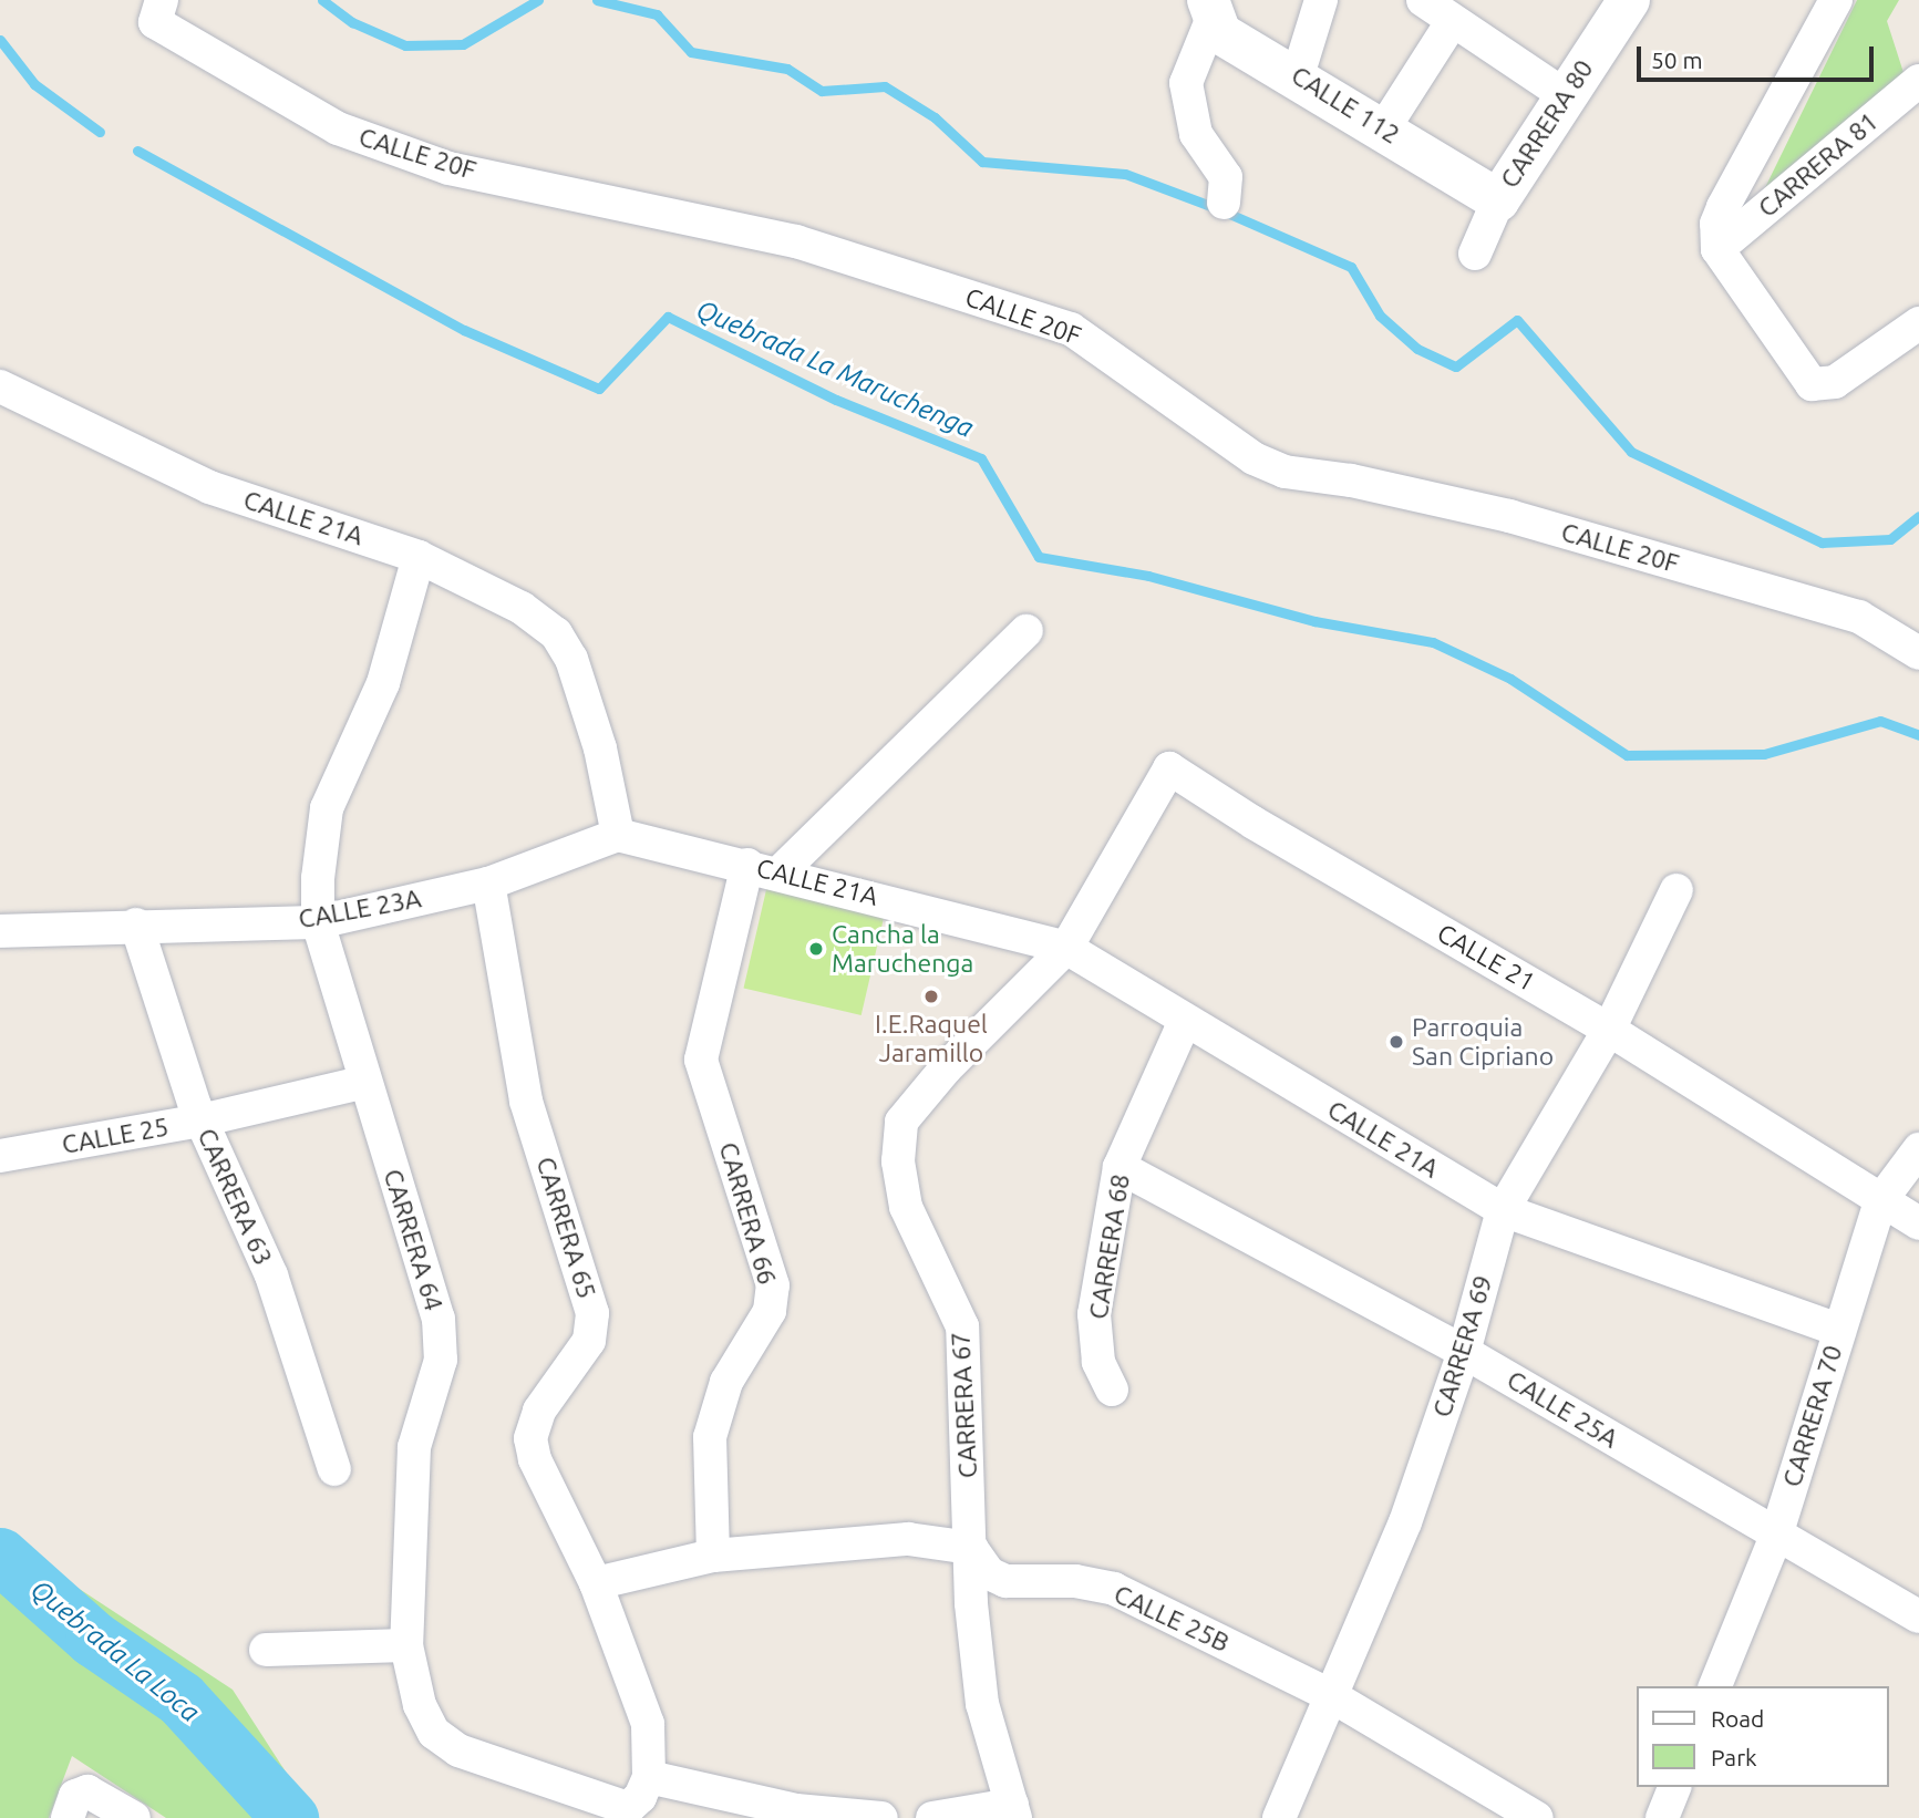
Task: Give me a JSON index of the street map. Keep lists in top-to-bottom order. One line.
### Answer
{"streets":{"street":["CALLE 112","CARRERA 80","CALLE 20F","CARRERA 81","CALLE 21A","CALLE 23A","CALLE 21","CALLE 25","CARRERA 63","CARRERA 66","CARRERA 65","CARRERA 64","CARRERA 68","CARRERA 69","CARRERA 67","CALLE 25A","CARRERA 70","CALLE 25B"]},"crossings":[["CALLE 112","CARRERA 80"],["CALLE 21A","CALLE 23A"],["CALLE 21A","CARRERA 66"],["CALLE 21A","CARRERA 64"],["CALLE 21A","CARRERA 68"],["CALLE 21A","CARRERA 69"],["CALLE 21A","CARRERA 67"],["CALLE 21A","CARRERA 70"],["CALLE 23A","CARRERA 63"],["CALLE 23A","CARRERA 65"],["CALLE 23A","CARRERA 64"],["CALLE 21","CARRERA 69"],["CALLE 21","CARRERA 67"],["CALLE 21","CARRERA 70"],["CALLE 25","CARRERA 63"],["CALLE 25","CARRERA 64"],["CARRERA 65","CARRERA 64"],["CARRERA 68","CALLE 25A"],["CARRERA 69","CALLE 25A"],["CARRERA 69","CALLE 25B"],["CARRERA 67","CALLE 25B"],["CALLE 25A","CARRERA 70"]],"water":["Quebrada La Maruchenga","Quebrada La Loca"],"places":["Cancha la Maruchenga","I.E.Raquel Jaramillo","Parroquia San Cipriano"],"legend":["Road","Park"],"scale_bar":"50 m"}
